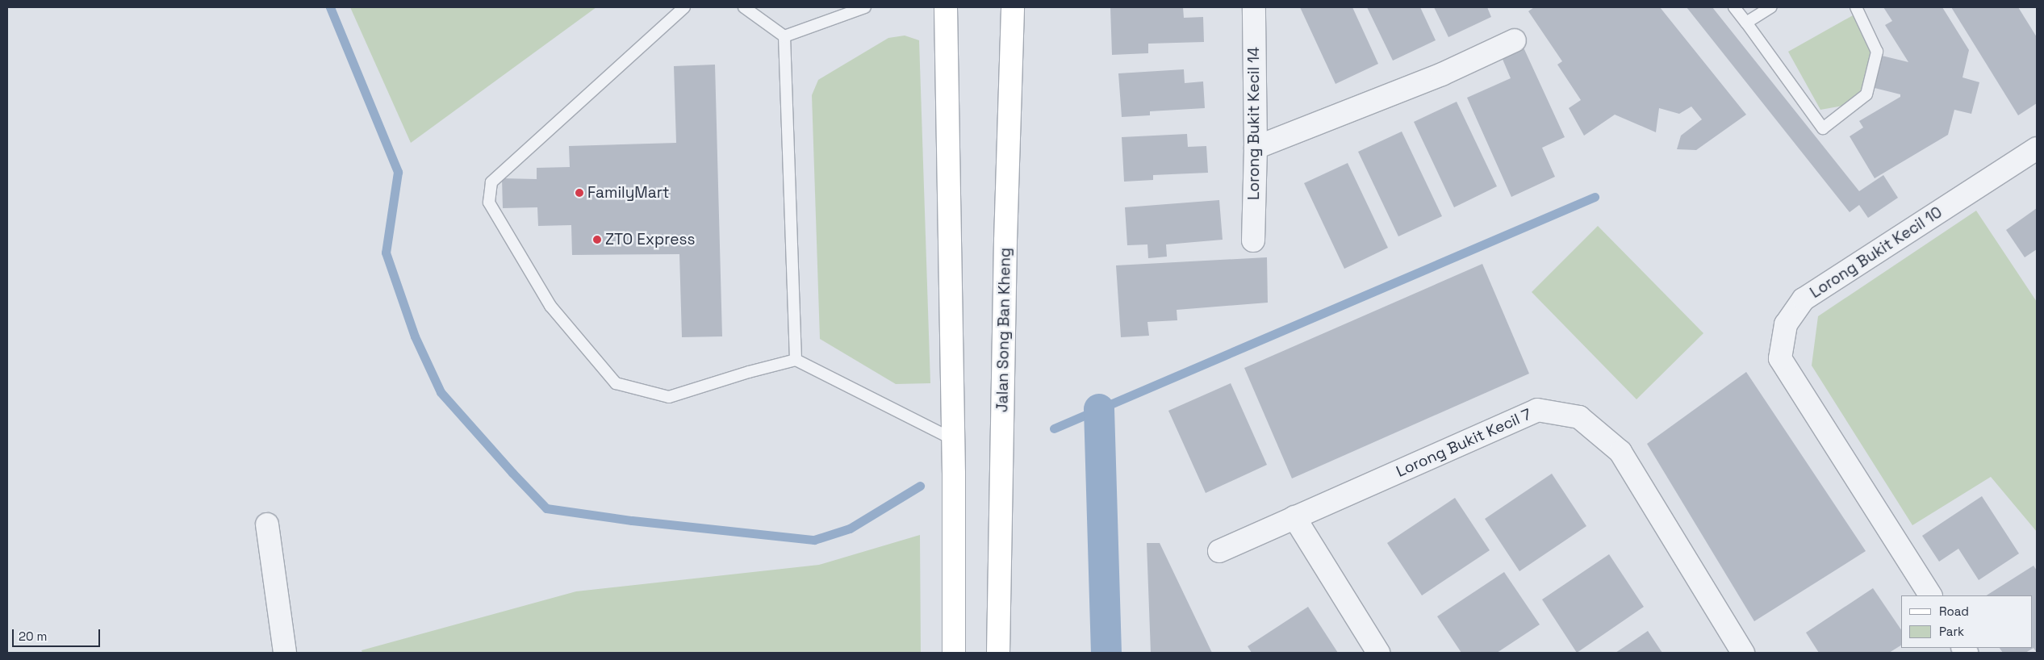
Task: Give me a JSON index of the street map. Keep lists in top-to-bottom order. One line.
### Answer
{"streets":{"main road":["Jalan Song Ban Kheng"],"street":["Lorong Bukit Kecil 14","Lorong Bukit Kecil 10","Lorong Bukit Kecil 7"]},"places":["FamilyMart","ZTO Express"],"legend":["Road","Park"],"scale_bar":"20 m"}
